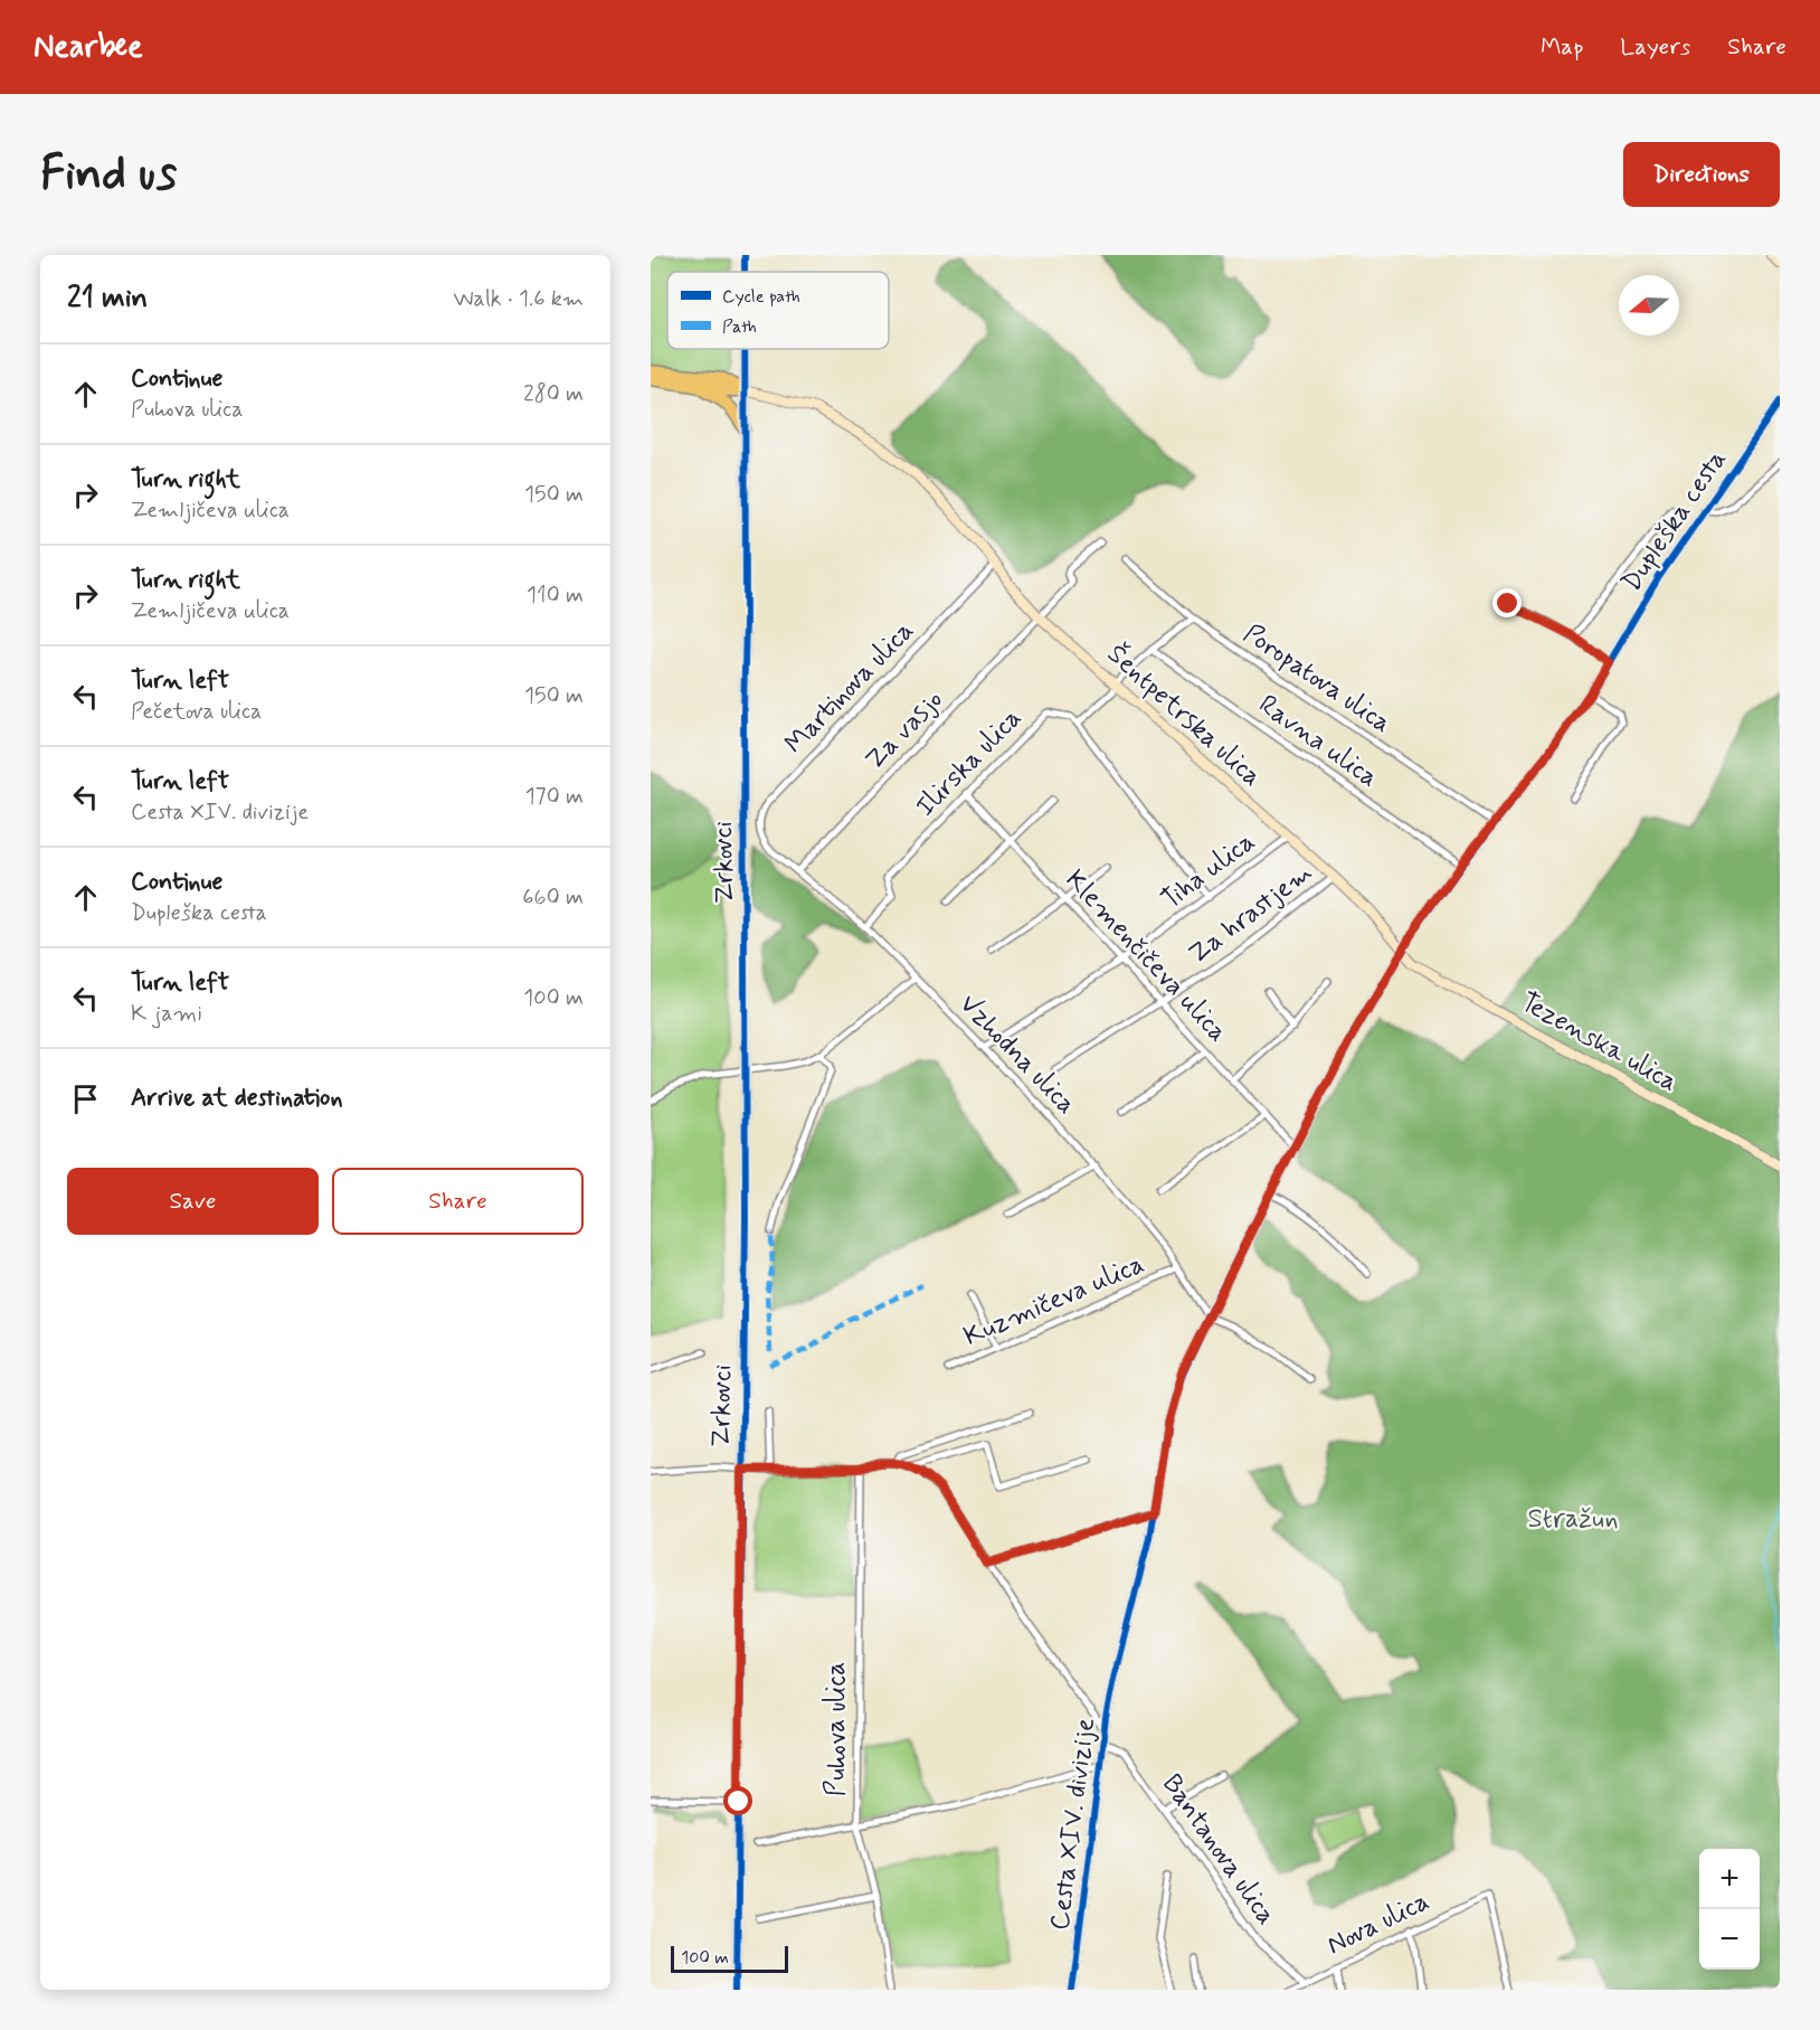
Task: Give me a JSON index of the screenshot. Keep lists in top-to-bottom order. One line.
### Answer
{"streets":{"street":["Dupleška cesta","Poropatova ulica","Martinova ulica","Šentpetrska ulica","Za vasjo","Ravna ulica","Ilirska ulica","Zrkovci","Tiha ulica","Za hrastjem","Klemenčičeva ulica","Tezenska ulica","Vzhodna ulica","Kuzmičeva ulica","Puhova ulica","Cesta XIV. divizije","Bantanova ulica","Nova ulica"]},"crossings":[["Dupleška cesta","Poropatova ulica"],["Dupleška cesta","Šentpetrska ulica"],["Dupleška cesta","Ravna ulica"],["Dupleška cesta","Klemenčičeva ulica"],["Dupleška cesta","Tezenska ulica"],["Dupleška cesta","Vzhodna ulica"],["Dupleška cesta","Cesta XIV. divizije"],["Martinova ulica","Šentpetrska ulica"],["Martinova ulica","Vzhodna ulica"],["Šentpetrska ulica","Za vasjo"],["Šentpetrska ulica","Zrkovci"],["Šentpetrska ulica","Tiha ulica"],["Šentpetrska ulica","Za hrastjem"],["Šentpetrska ulica","Tezenska ulica"],["Za vasjo","Vzhodna ulica"],["Ilirska ulica","Klemenčičeva ulica"],["Ilirska ulica","Vzhodna ulica"],["Tiha ulica","Klemenčičeva ulica"],["Tiha ulica","Vzhodna ulica"],["Za hrastjem","Klemenčičeva ulica"],["Vzhodna ulica","Kuzmičeva ulica"],["Vzhodna ulica","Cesta XIV. divizije"],["Cesta XIV. divizije","Bantanova ulica"],["Bantanova ulica","Nova ulica"]],"parks":["Stražun"],"legend":["Cycle path","Path"],"scale_bar":"100 m","north":"left","page":{"header":"Nearbee","nav":["Map","Layers","Share"],"buttons":["Directions",["Save","Share"]],"title":"Find us","heading":["21 min","Walk · 1.6 km"],"list":[["Continue","Puhova ulica","280 m"],["Turn right","Zemljičeva ulica","150 m"],["Turn right","Zemljičeva ulica","110 m"],["Turn left","Pečetova ulica","150 m"],["Turn left","Cesta XIV. divizije","170 m"],["Continue","Dupleška cesta","660 m"],["Turn left","K jami","100 m"],"Arrive at destination"],"map_buttons":["+","−"],"scale":"100 m"}}
